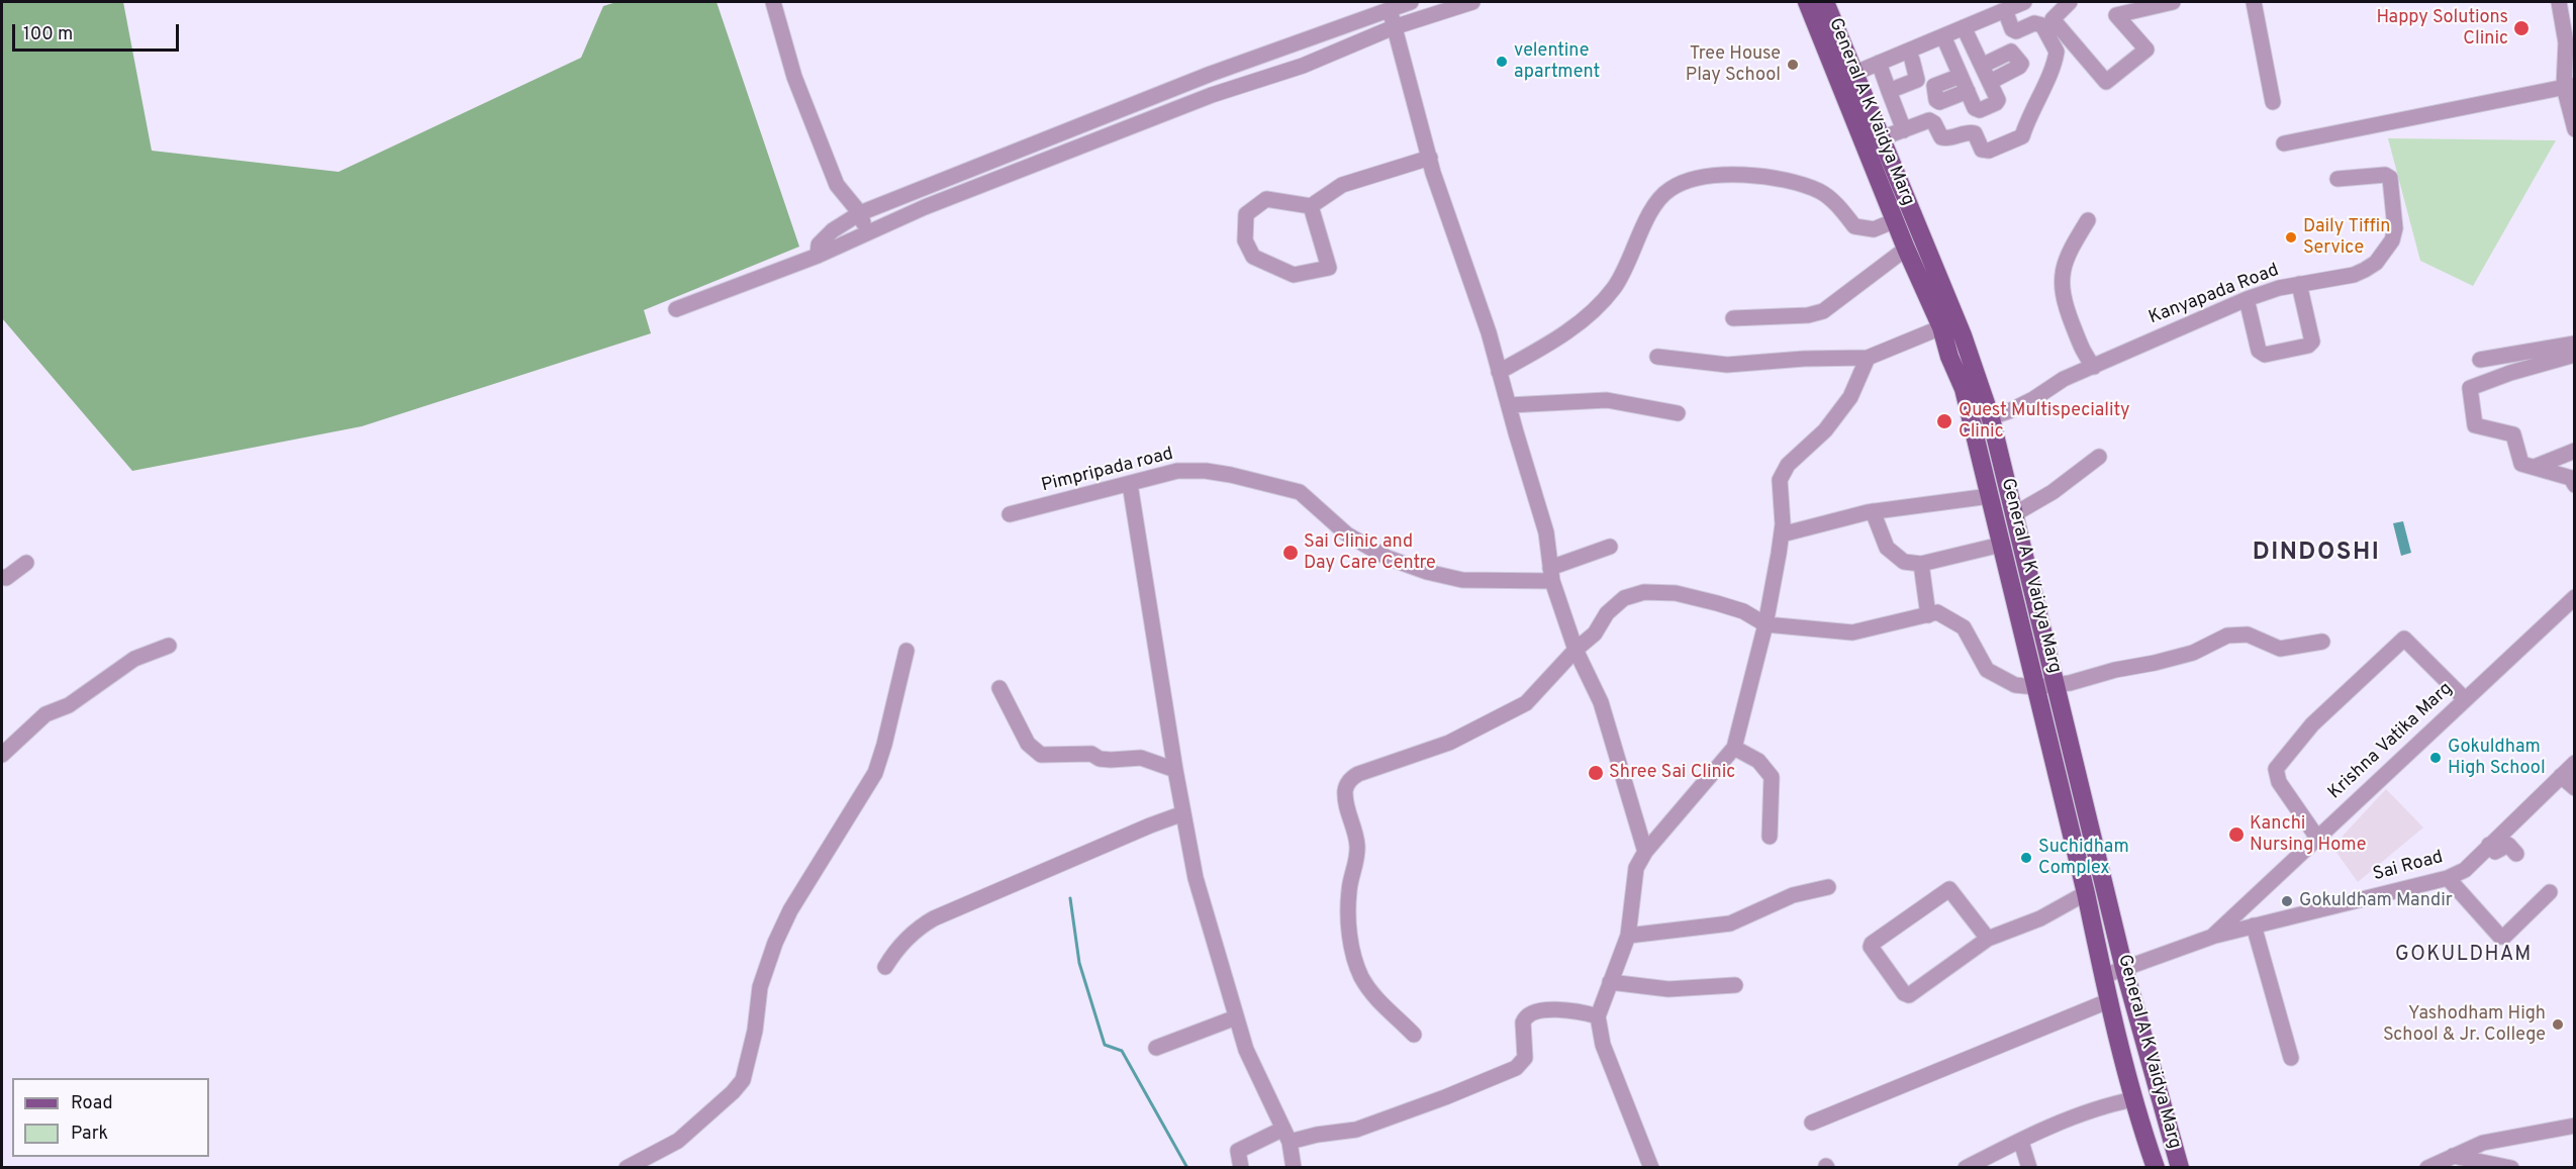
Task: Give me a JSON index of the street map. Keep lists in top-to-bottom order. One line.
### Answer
{"streets":{"main road":["General A K Vaidya Marg"],"street":["Kanyapada Road","Pimpripada road","Krishna Vatika Marg","Sai Road"]},"crossings":[["General A K Vaidya Marg","Kanyapada Road"],["General A K Vaidya Marg","Krishna Vatika Marg"],["Krishna Vatika Marg","Sai Road"]],"districts":["DINDOSHI","GOKULDHAM"],"places":["Happy Solutions Clinic","velentine apartment","Tree House Play School","Daily Tiffin Service","Quest Multispeciality Clinic","Sai Clinic and Day Care Centre","Gokuldham High School","Shree Sai Clinic","Kanchi Nursing Home","Suchidham Complex","Gokuldham Mandir","Yashodham High School & Jr. College"],"legend":["Road","Park"],"scale_bar":"100 m"}
